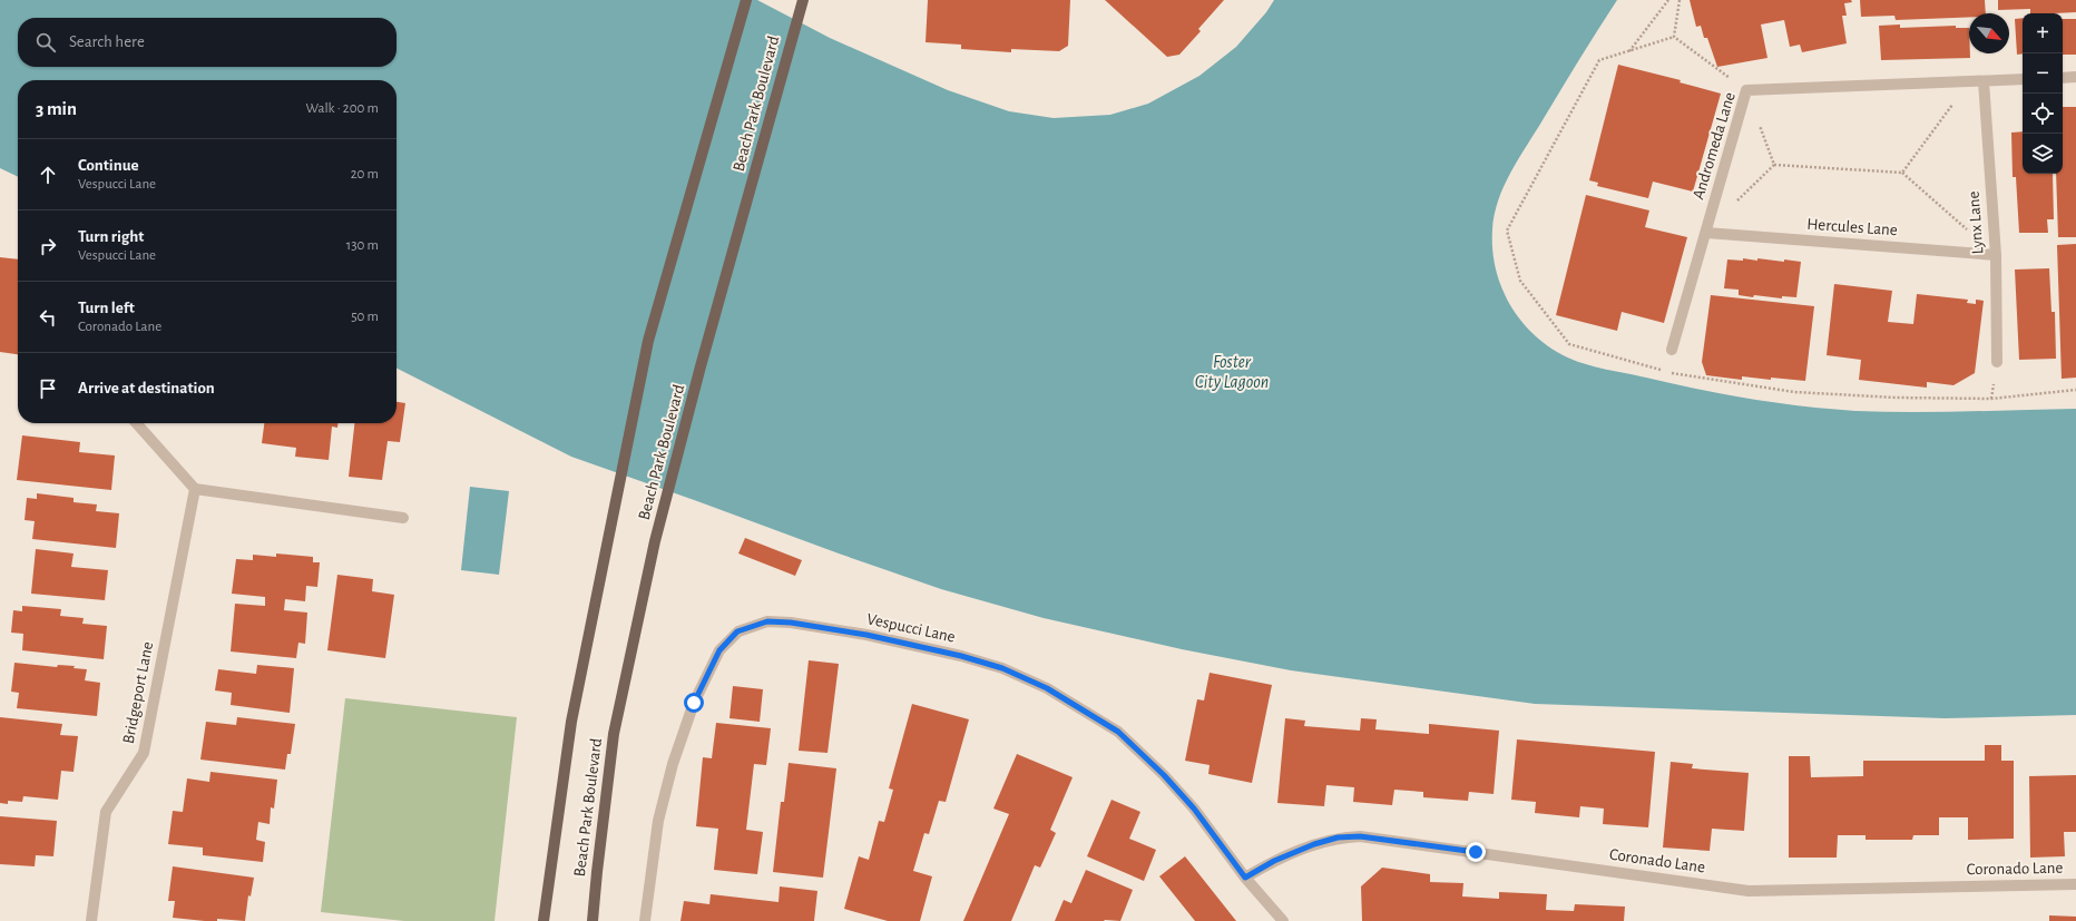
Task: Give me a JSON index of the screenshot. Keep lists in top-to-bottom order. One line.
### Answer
{"streets":{"main road":["Beach Park Boulevard"],"street":["Andromeda Lane","Lynx Lane","Hercules Lane","Vespucci Lane","Bridgeport Lane","Coronado Lane"]},"crossings":[["Andromeda Lane","Lynx Lane"],["Andromeda Lane","Hercules Lane"],["Lynx Lane","Hercules Lane"],["Vespucci Lane","Coronado Lane"]],"water":["Foster City Lagoon"],"north":"bottom right","page":{"map_buttons":["+","−"],"search":"Search here","heading":["3 min","Walk · 200 m"],"list":[["Continue","Vespucci Lane","20 m"],["Turn right","Vespucci Lane","130 m"],["Turn left","Coronado Lane","50 m"],"Arrive at destination"]}}
